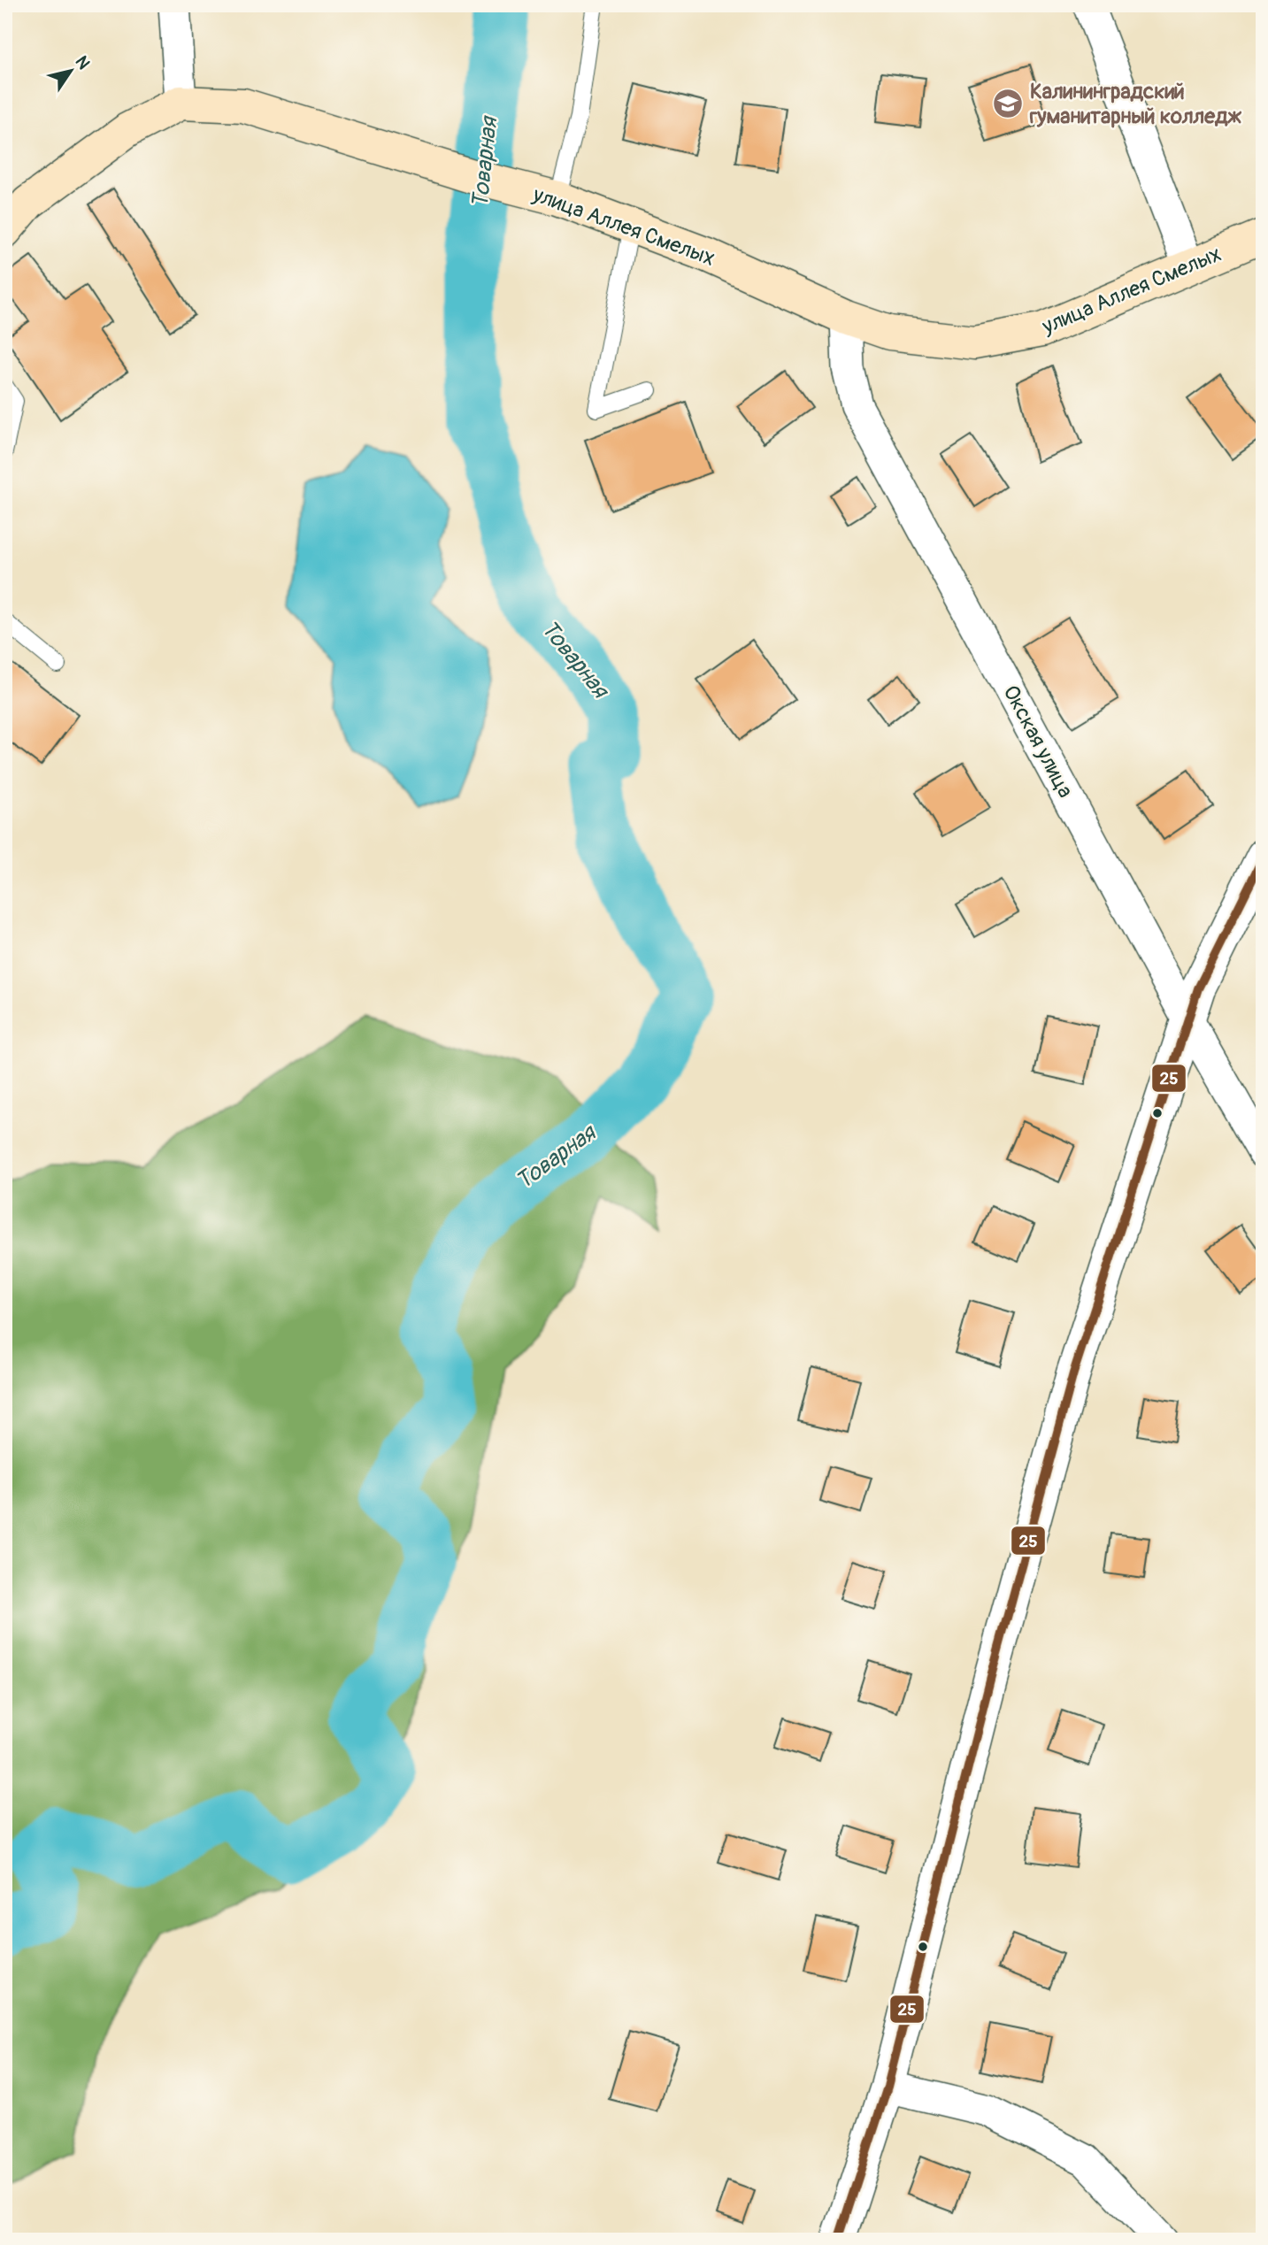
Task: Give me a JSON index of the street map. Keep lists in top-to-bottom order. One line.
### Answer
{"streets":{"main road":["улица Аллея Смелых"],"street":["Окская улица"]},"crossings":[["улица Аллея Смелых","Окская улица"]],"water":["Товарная"],"places":{"school or university":["Калининградский гуманитарный колледж"]},"lines":["transit line 25"],"north":"top right"}
